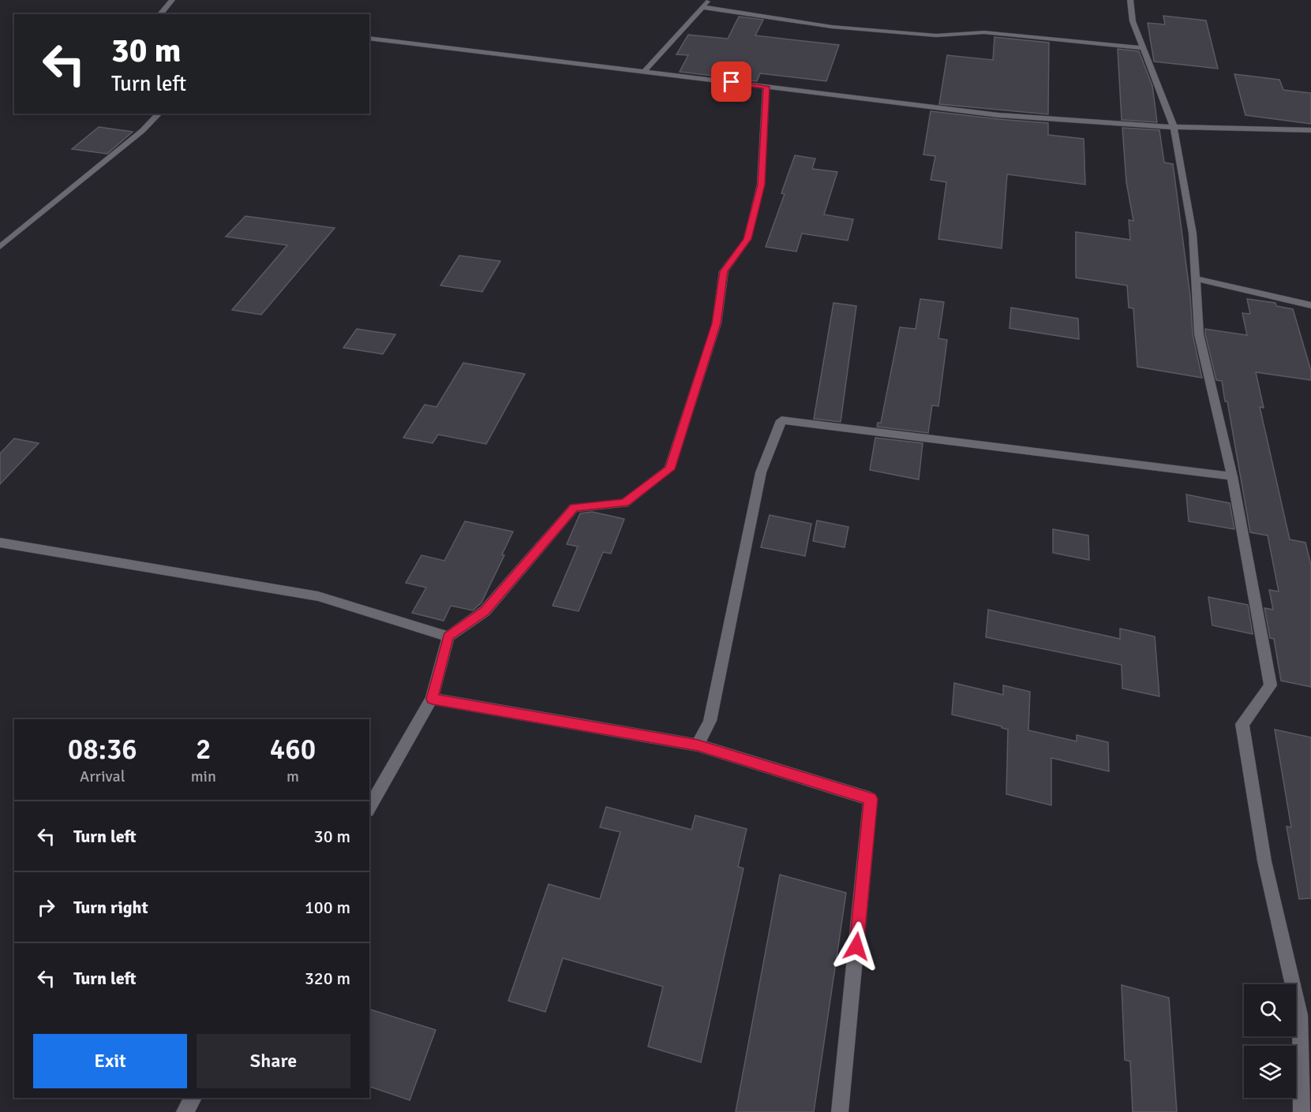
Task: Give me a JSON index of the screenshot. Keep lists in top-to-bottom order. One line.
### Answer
{"page":{"turn":["30 m","Turn left"],"eta":["08:36","Arrival","2","min","460","m"],"list":[{"name":"Turn left","value":"30 m"},{"name":"Turn right","value":"100 m"},{"name":"Turn left","value":"320 m"}],"buttons":["Exit","Share"]}}
